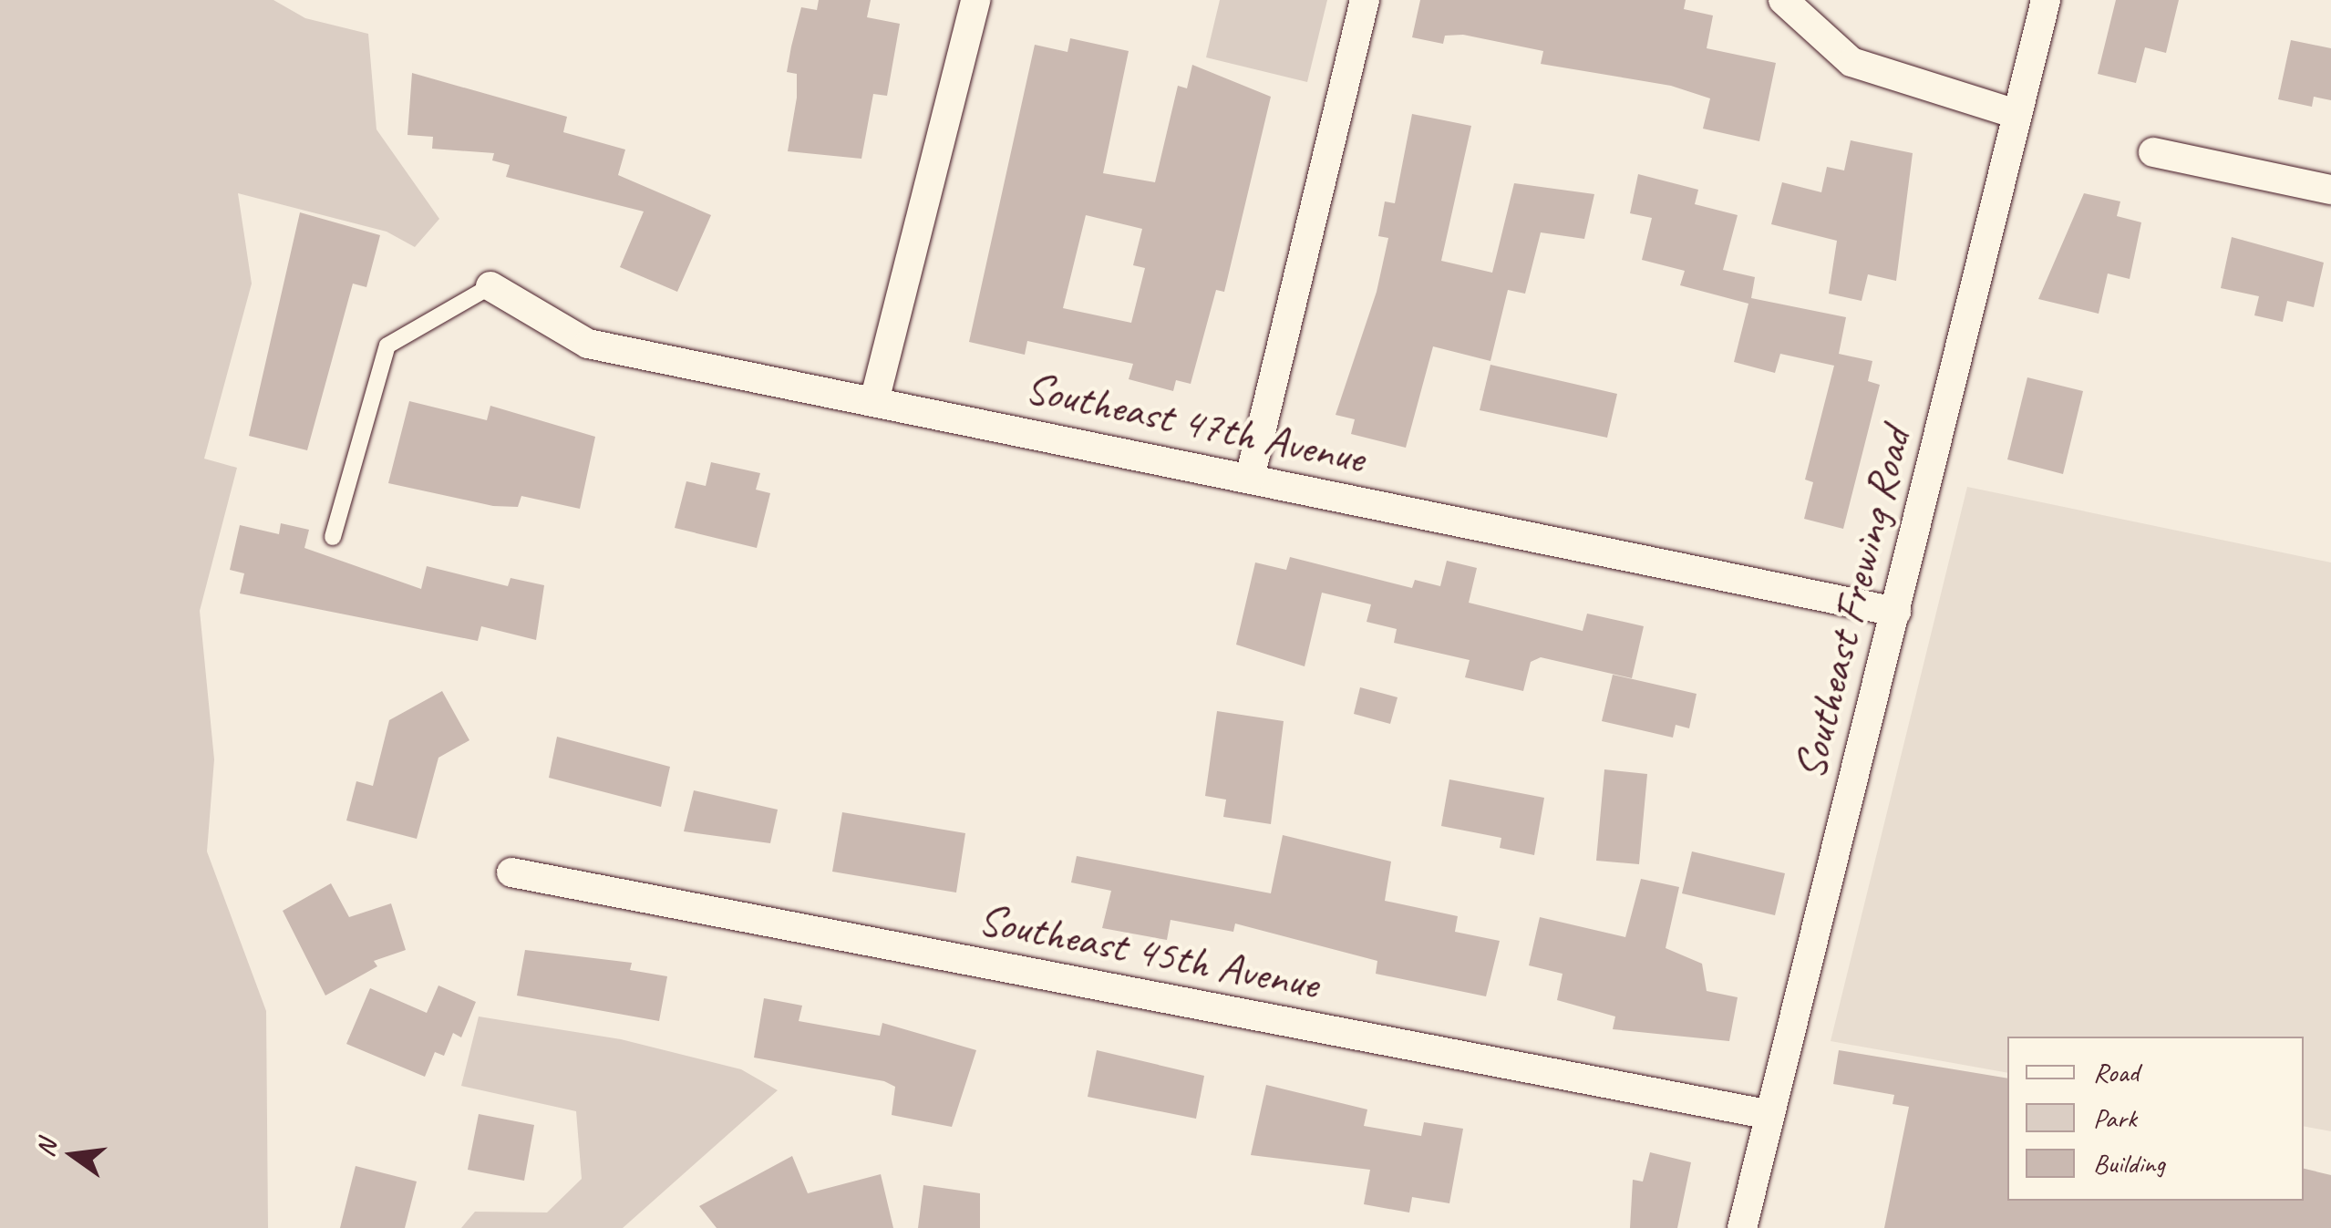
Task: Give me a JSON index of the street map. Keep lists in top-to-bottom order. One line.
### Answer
{"streets":{"street":["Southeast 47th Avenue","Southeast Frewing Road","Southeast 45th Avenue"]},"crossings":[["Southeast 47th Avenue","Southeast Frewing Road"],["Southeast Frewing Road","Southeast 45th Avenue"]],"legend":["Road","Park","Building"],"north":"left"}
